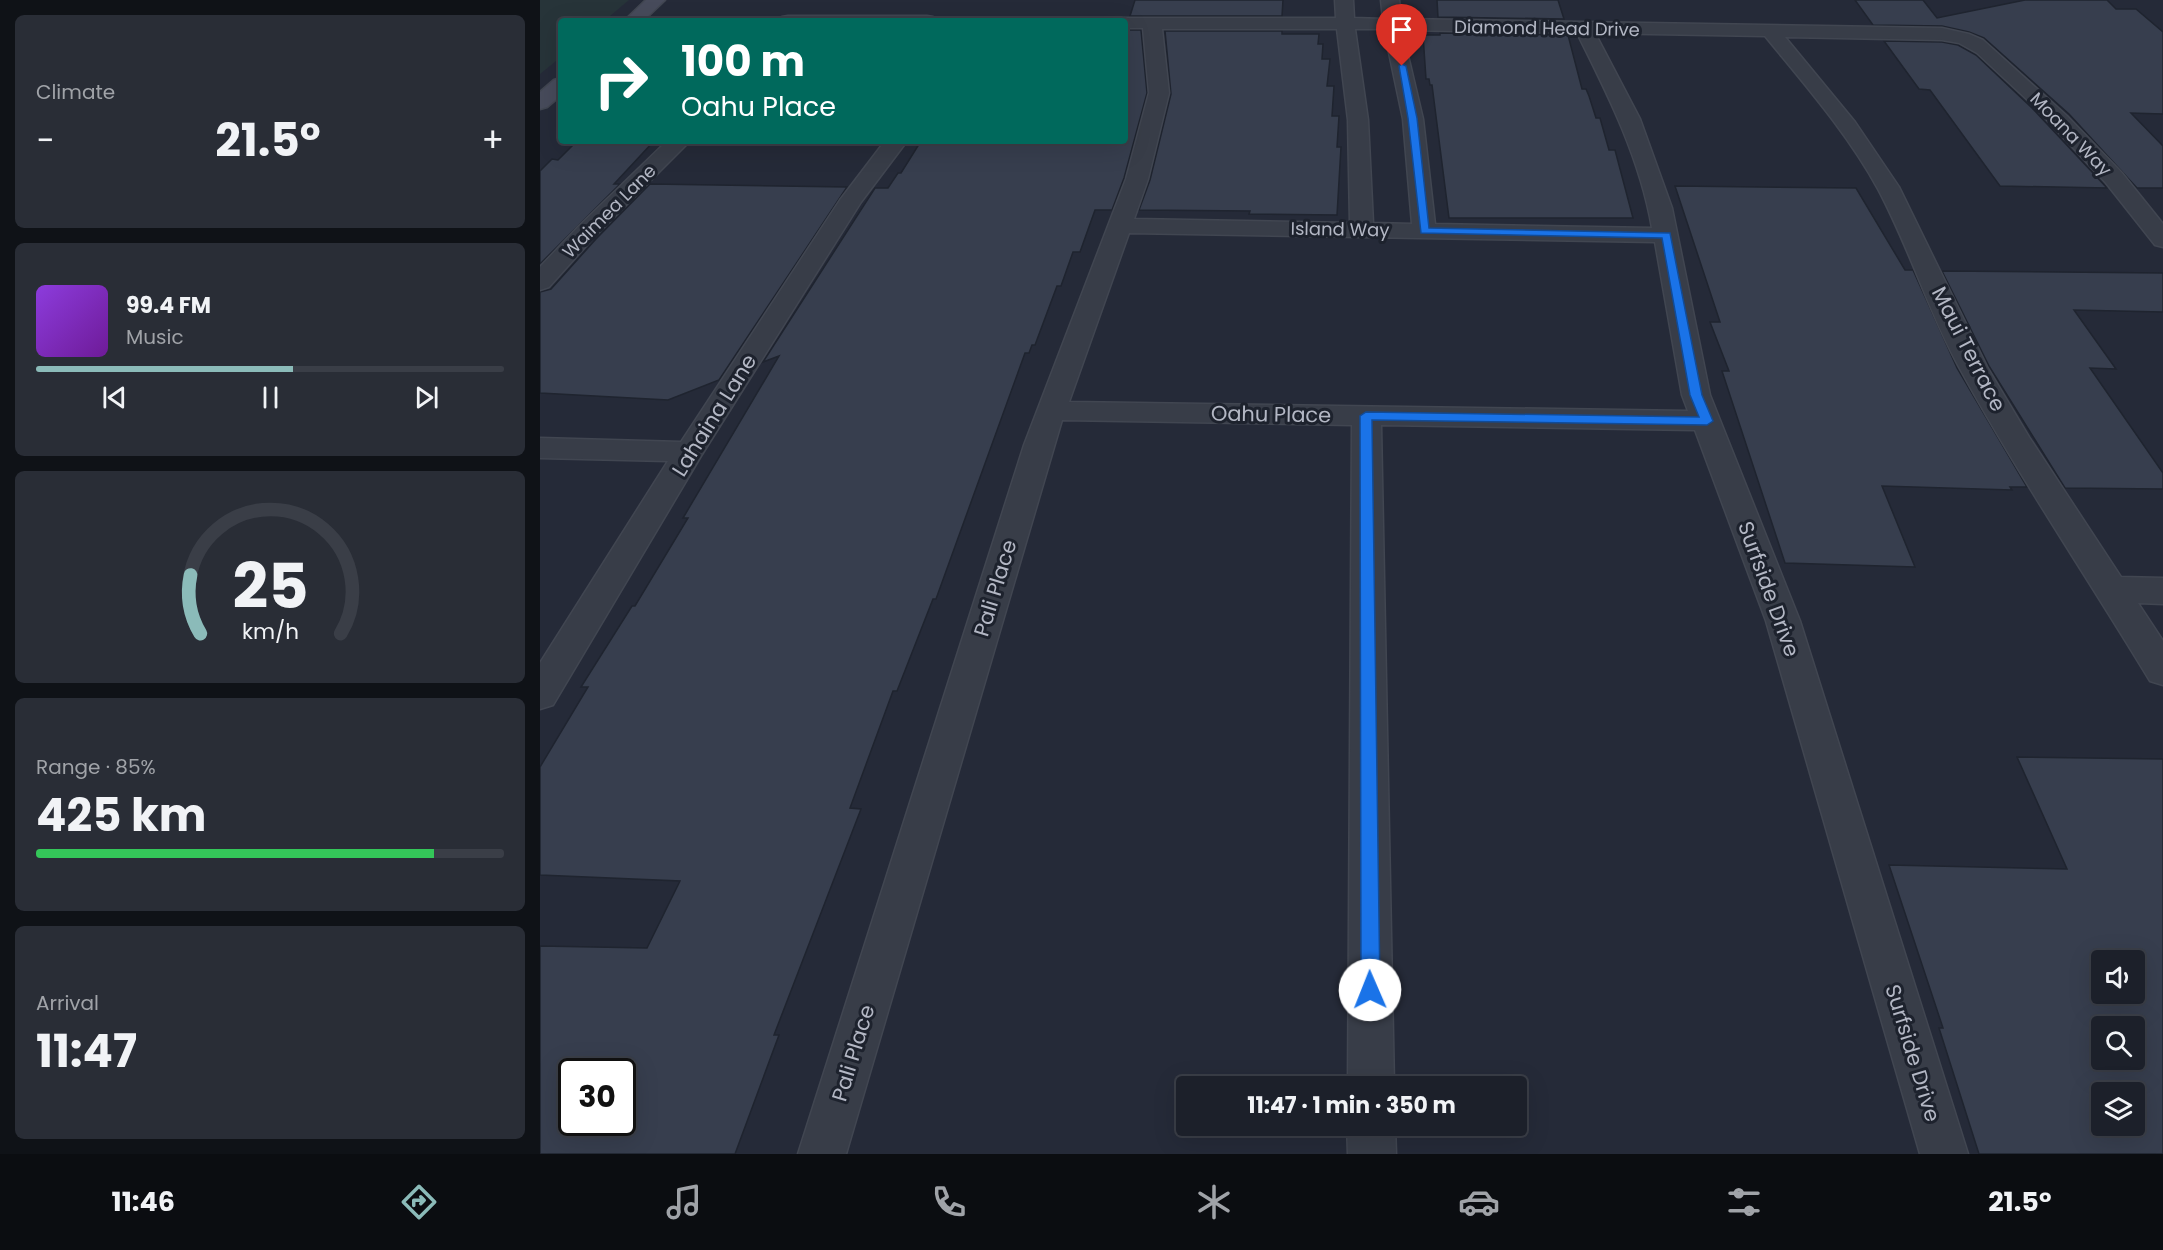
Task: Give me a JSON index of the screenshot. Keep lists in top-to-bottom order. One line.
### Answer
{"streets":{"street":["Diamond Head Drive","Moana Way","Waimea Lane","Island Way","Maui Terrace","Oahu Place","Lahaina Lane","Pali Place","Surfside Drive"]},"crossings":[["Diamond Head Drive","Moana Way"],["Diamond Head Drive","Maui Terrace"],["Diamond Head Drive","Pali Place"],["Diamond Head Drive","Surfside Drive"],["Island Way","Pali Place"],["Island Way","Surfside Drive"],["Oahu Place","Pali Place"],["Oahu Place","Surfside Drive"]],"page":{"tile":["Climate",["Range · 85%","425 km"],["Arrival","11:47"]],"turn":["100 m","Oahu Place"],"heat":["−","21.5°","+"],"song":["99.4 FM","Music"],"limit":"30","trip":"11:47 · 1 min · 350 m","tabs":["11:46","21.5°"],"gauge":["25","km/h"]}}
